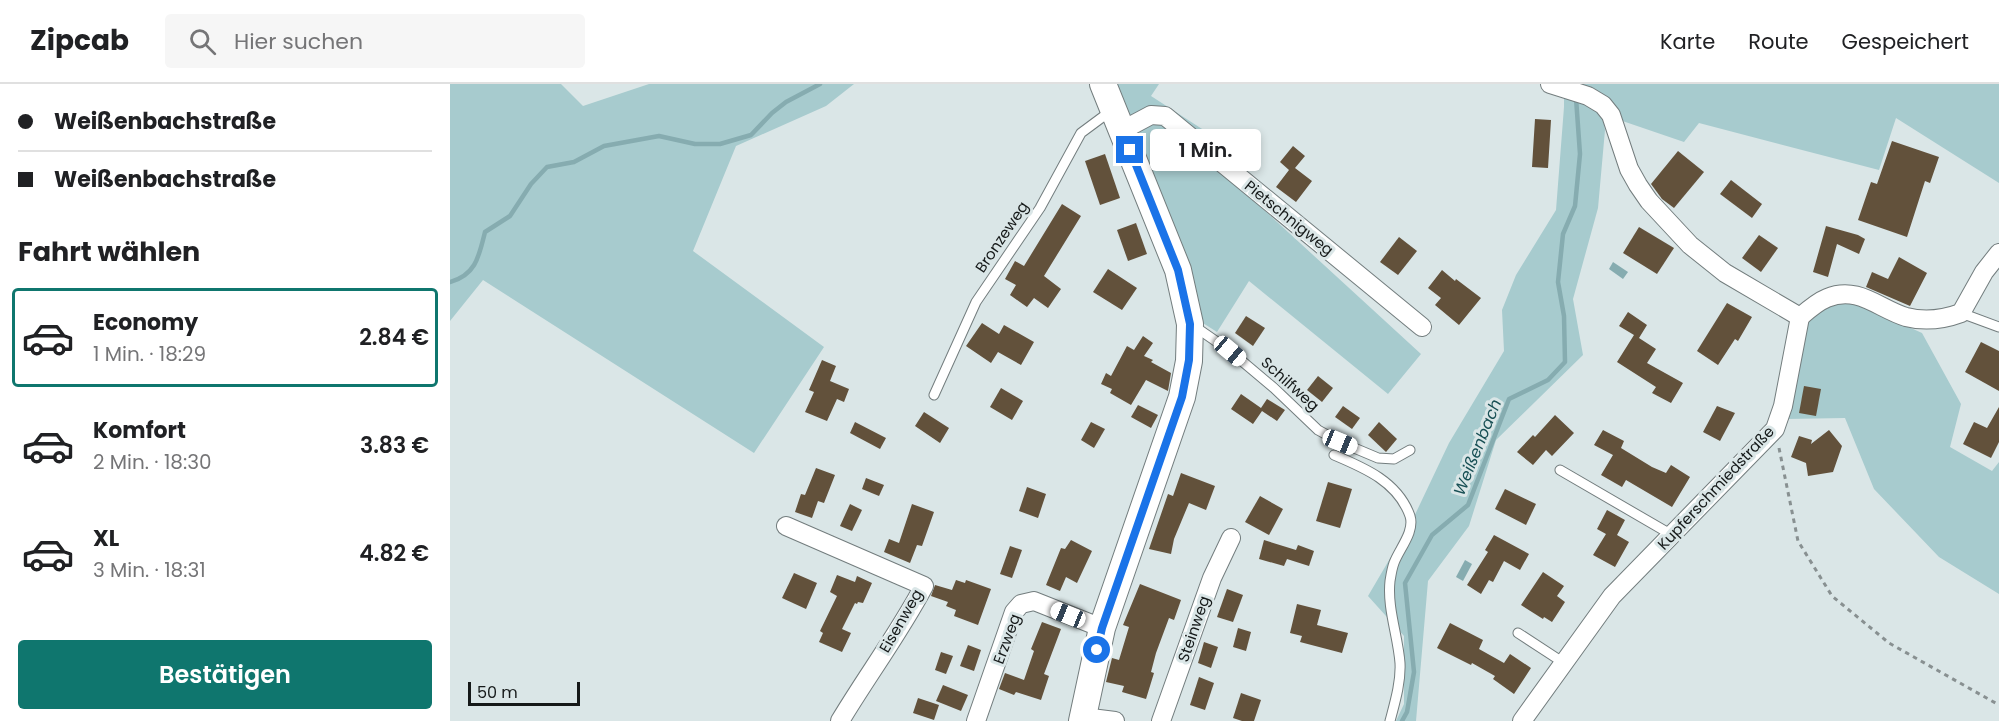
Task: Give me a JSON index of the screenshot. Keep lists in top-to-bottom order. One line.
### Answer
{"streets":{"street":["Pietschnigweg","Kupferschmiedstraße","Eisenweg","Steinweg","Erzweg"],"lane":["Bronzeweg","Schilfweg"]},"crossings":[["Pietschnigweg","Bronzeweg"]],"water":["Weißenbach"],"scale_bar":"50 m","page":{"header":"Zipcab","search":"Hier suchen","nav":["Karte","Route","Gespeichert"],"banner":["Weißenbachstraße","Weißenbachstraße"],"bubble":"1 Min.","heading":"Fahrt wählen","list":[{"name":"Economy","note":"1 Min. · 18:29","value":"2.84 €"},{"name":"Komfort","note":"2 Min. · 18:30","value":"3.83 €"},{"name":"XL","note":"3 Min. · 18:31","value":"4.82 €"}],"buttons":"Bestätigen","scale":"50 m"}}
